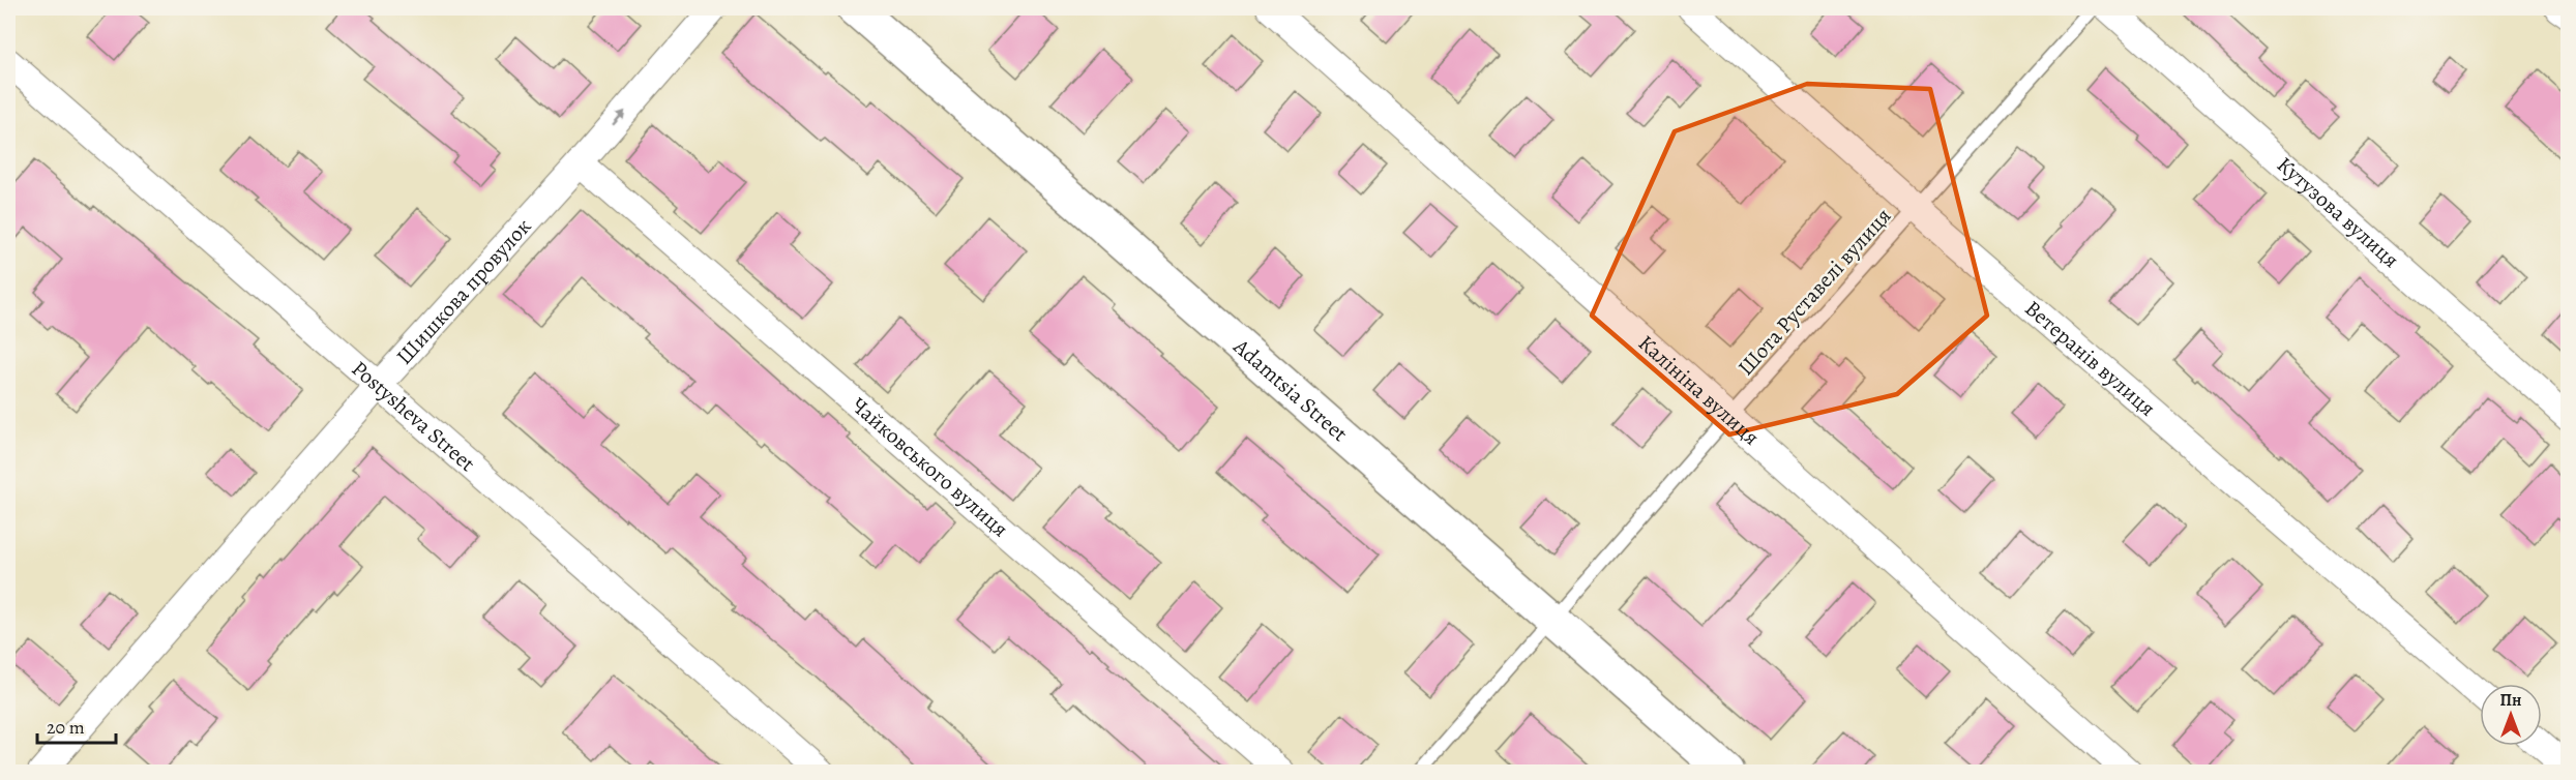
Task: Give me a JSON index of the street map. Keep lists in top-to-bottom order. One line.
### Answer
{"streets":{"street":["Кутузова вулиця","Шишкова провулок","Ветеранів вулиця","Калініна вулиця","Adamtsia Street","Postysheva Street","Чайковського вулиця"],"lane":["Шота Руставелі вулиця"]},"crossings":[["Шишкова провулок","Postysheva Street"],["Шишкова провулок","Чайковського вулиця"],["Шота Руставелі вулиця","Ветеранів вулиця"],["Шота Руставелі вулиця","Калініна вулиця"],["Шота Руставелі вулиця","Adamtsia Street"]],"scale_bar":"20 m","north":"top"}
